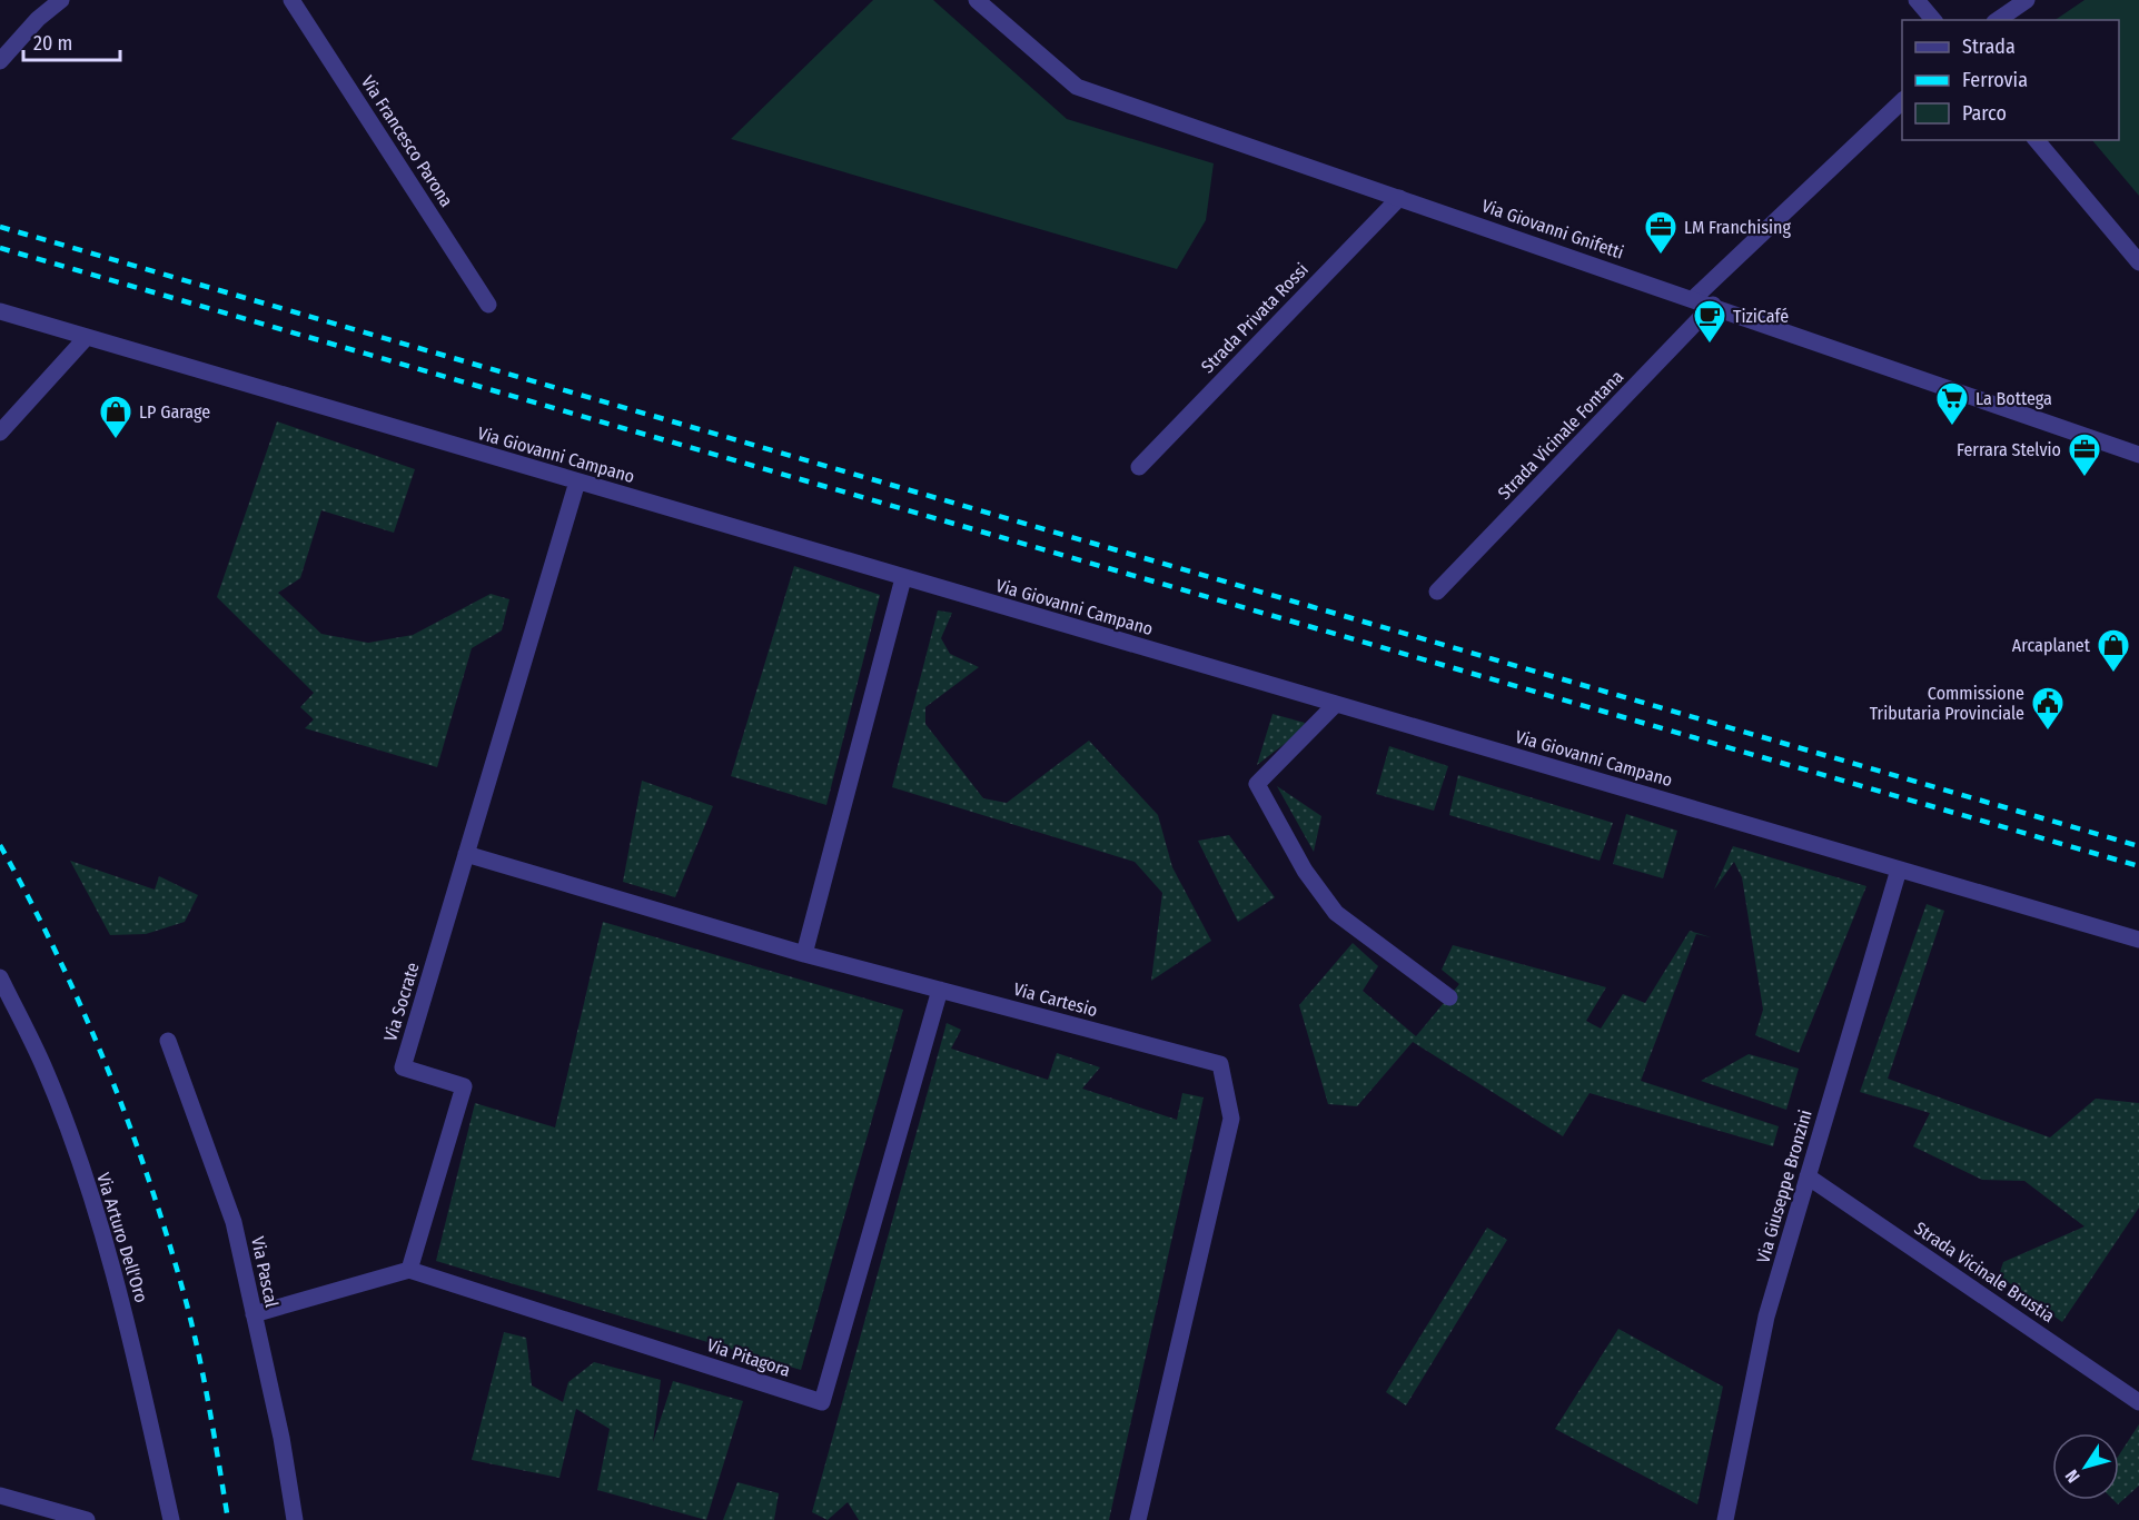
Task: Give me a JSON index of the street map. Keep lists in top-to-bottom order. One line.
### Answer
{"streets":{"street":["Via Francesco Parona","Via Giovanni Gnifetti","Strada Privata Rossi","Strada Vicinale Fontana","Via Giovanni Campano","Via Cartesio","Via Socrate","Via Giuseppe Bronzini","Via Arturo Dell'Oro","Via Pascal","Strada Vicinale Brustia","Via Pitagora"]},"crossings":[["Via Giovanni Gnifetti","Strada Privata Rossi"],["Via Giovanni Gnifetti","Strada Vicinale Fontana"],["Via Giovanni Campano","Via Socrate"],["Via Giovanni Campano","Via Giuseppe Bronzini"],["Via Cartesio","Via Pitagora"],["Via Socrate","Via Pitagora"],["Via Giuseppe Bronzini","Strada Vicinale Brustia"]],"places":{"office":["LM Franchising","Ferrara Stelvio"],"cafe":["TiziCafé"],"supermarket":["La Bottega"],"shop":["LP Garage","Arcaplanet"],"public building":["Commissione Tributaria Provinciale"]},"legend":["Strada","Ferrovia","Parco"],"scale_bar":"20 m","north":"bottom left"}
